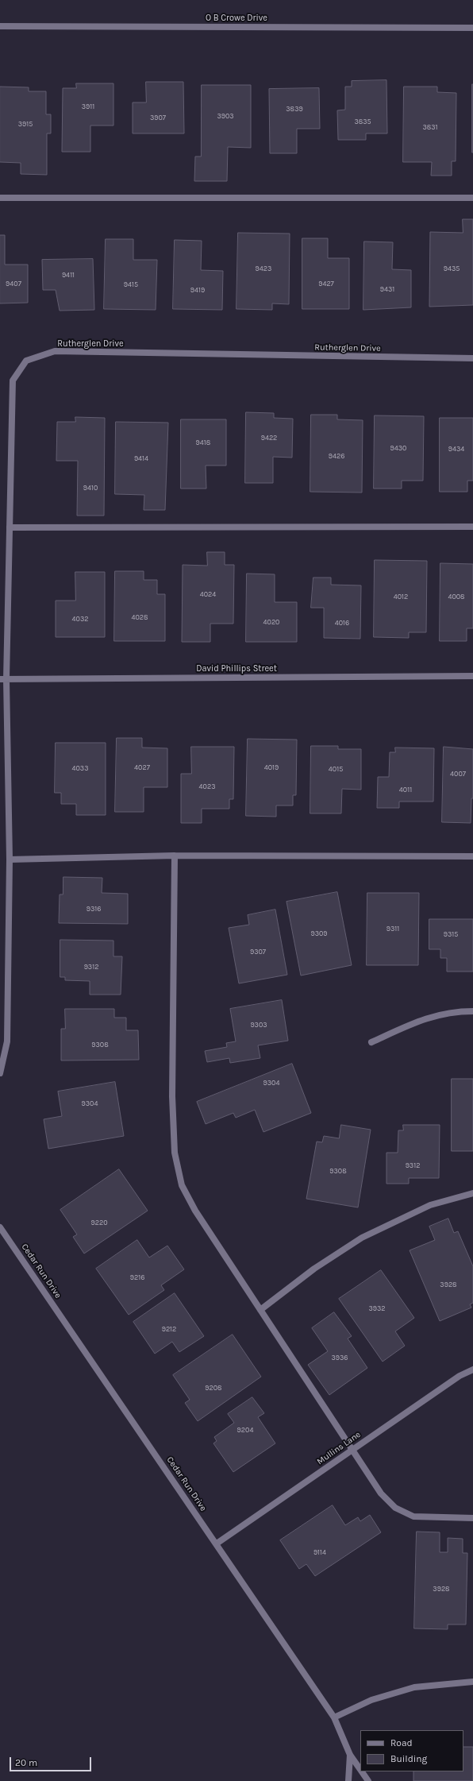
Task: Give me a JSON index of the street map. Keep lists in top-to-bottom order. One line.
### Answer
{"streets":{"street":["O B Crowe Drive","Rutherglen Drive","David Phillips Street","Cedar Run Drive","Mullins Lane"]},"crossings":[["Rutherglen Drive","David Phillips Street"],["Cedar Run Drive","Mullins Lane"]],"house_numbers":["3911","3839","3903","3907","3835","3915","3831","9423","9435","9411","9407","9427","9415","9431","9419","9422","9418","9430","9434","9426","9414","9410","4024","4012","4008","4028","4032","4020","4016","4027","4019","4033","4015","4007","4023","4011","9316","9311","9309","9315","9307","9312","9303","9308","9304","9304","9312","9308","9220","9216","3928","3932","9212","3936","9208","9204","9114","3928"],"legend":["Road","Building"],"scale_bar":"20 m"}
